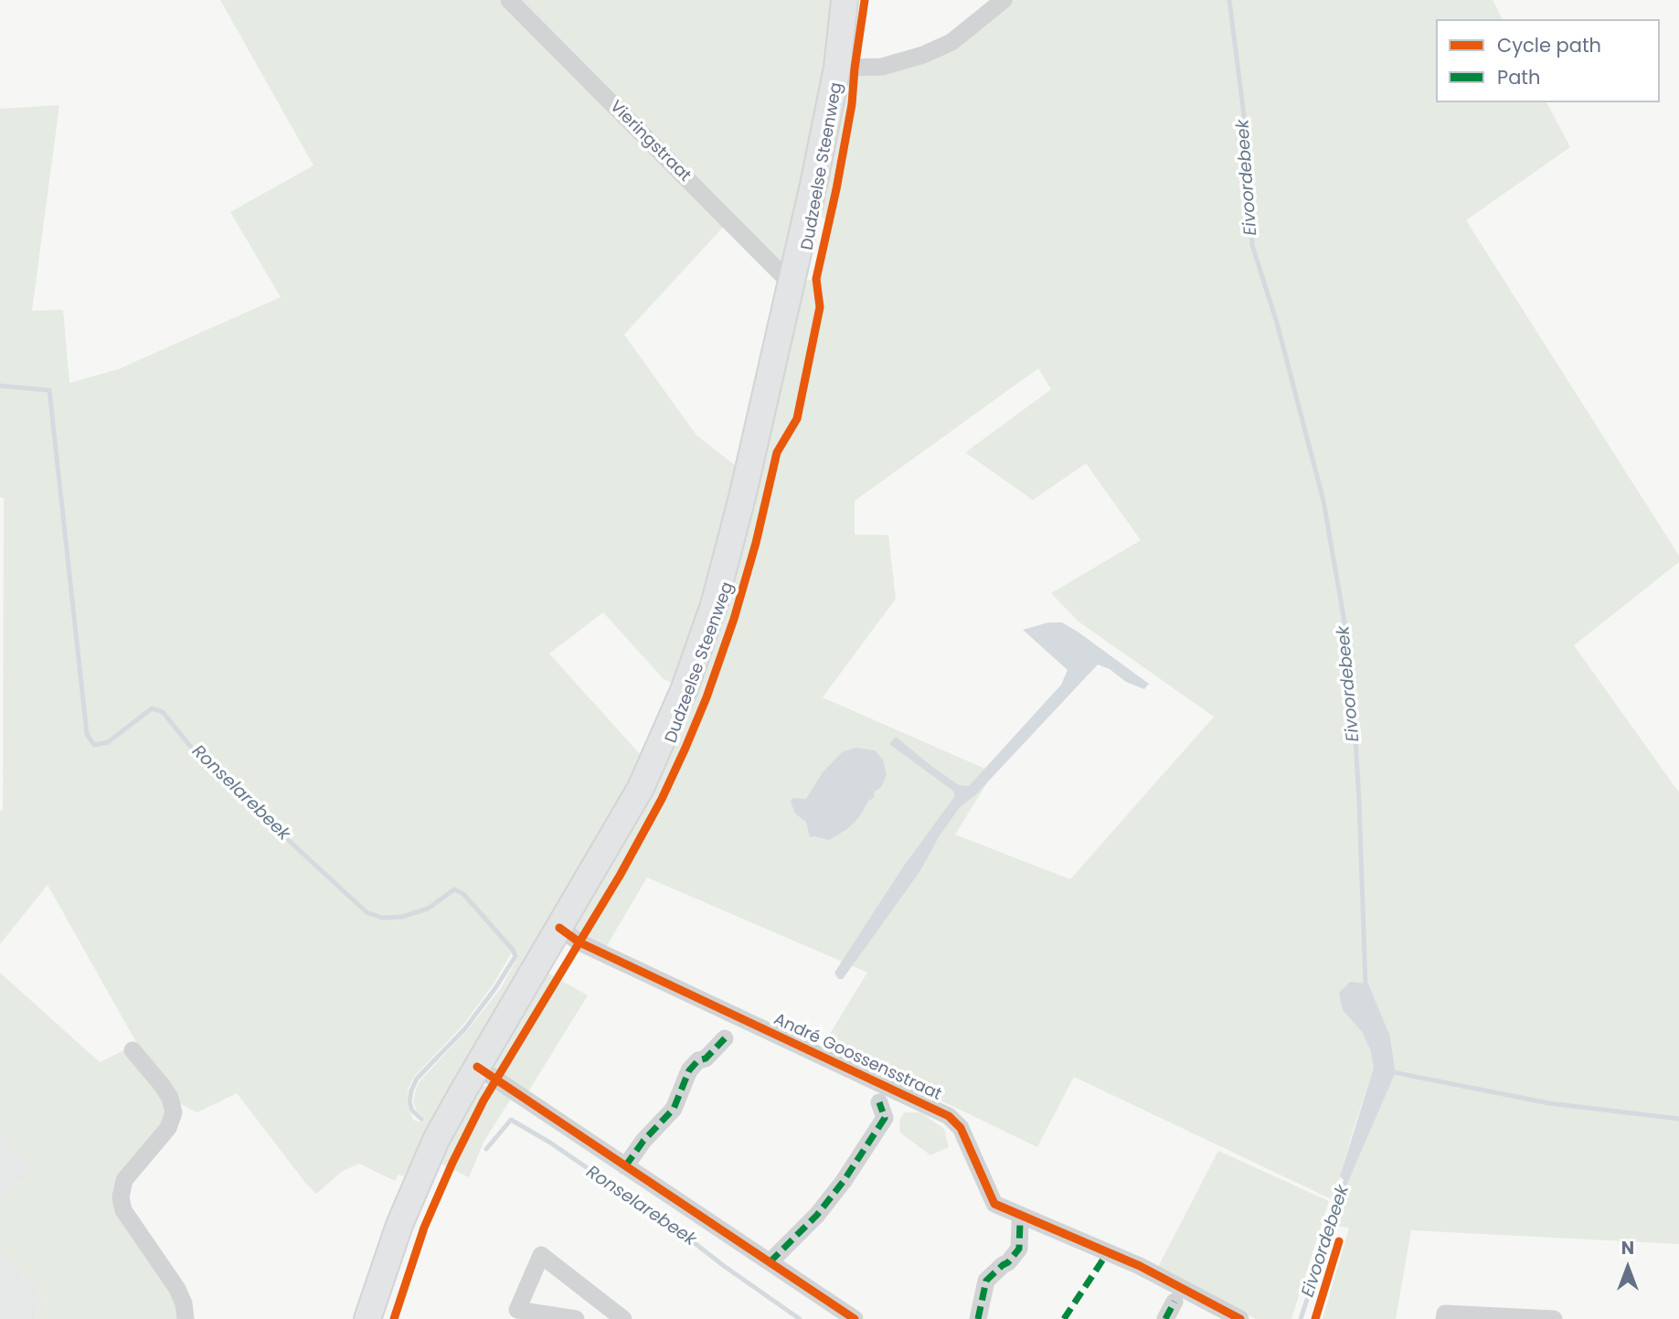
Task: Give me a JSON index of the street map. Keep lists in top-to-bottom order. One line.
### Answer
{"streets":{"main road":["Dudzeelse Steenweg"],"street":["Vieringstraat","André Goossensstraat"]},"crossings":[["Vieringstraat","Dudzeelse Steenweg"],["Dudzeelse Steenweg","André Goossensstraat"]],"water":["Eivoordebeek","Ronselarebeek"],"legend":["Cycle path","Path"],"north":"top"}
